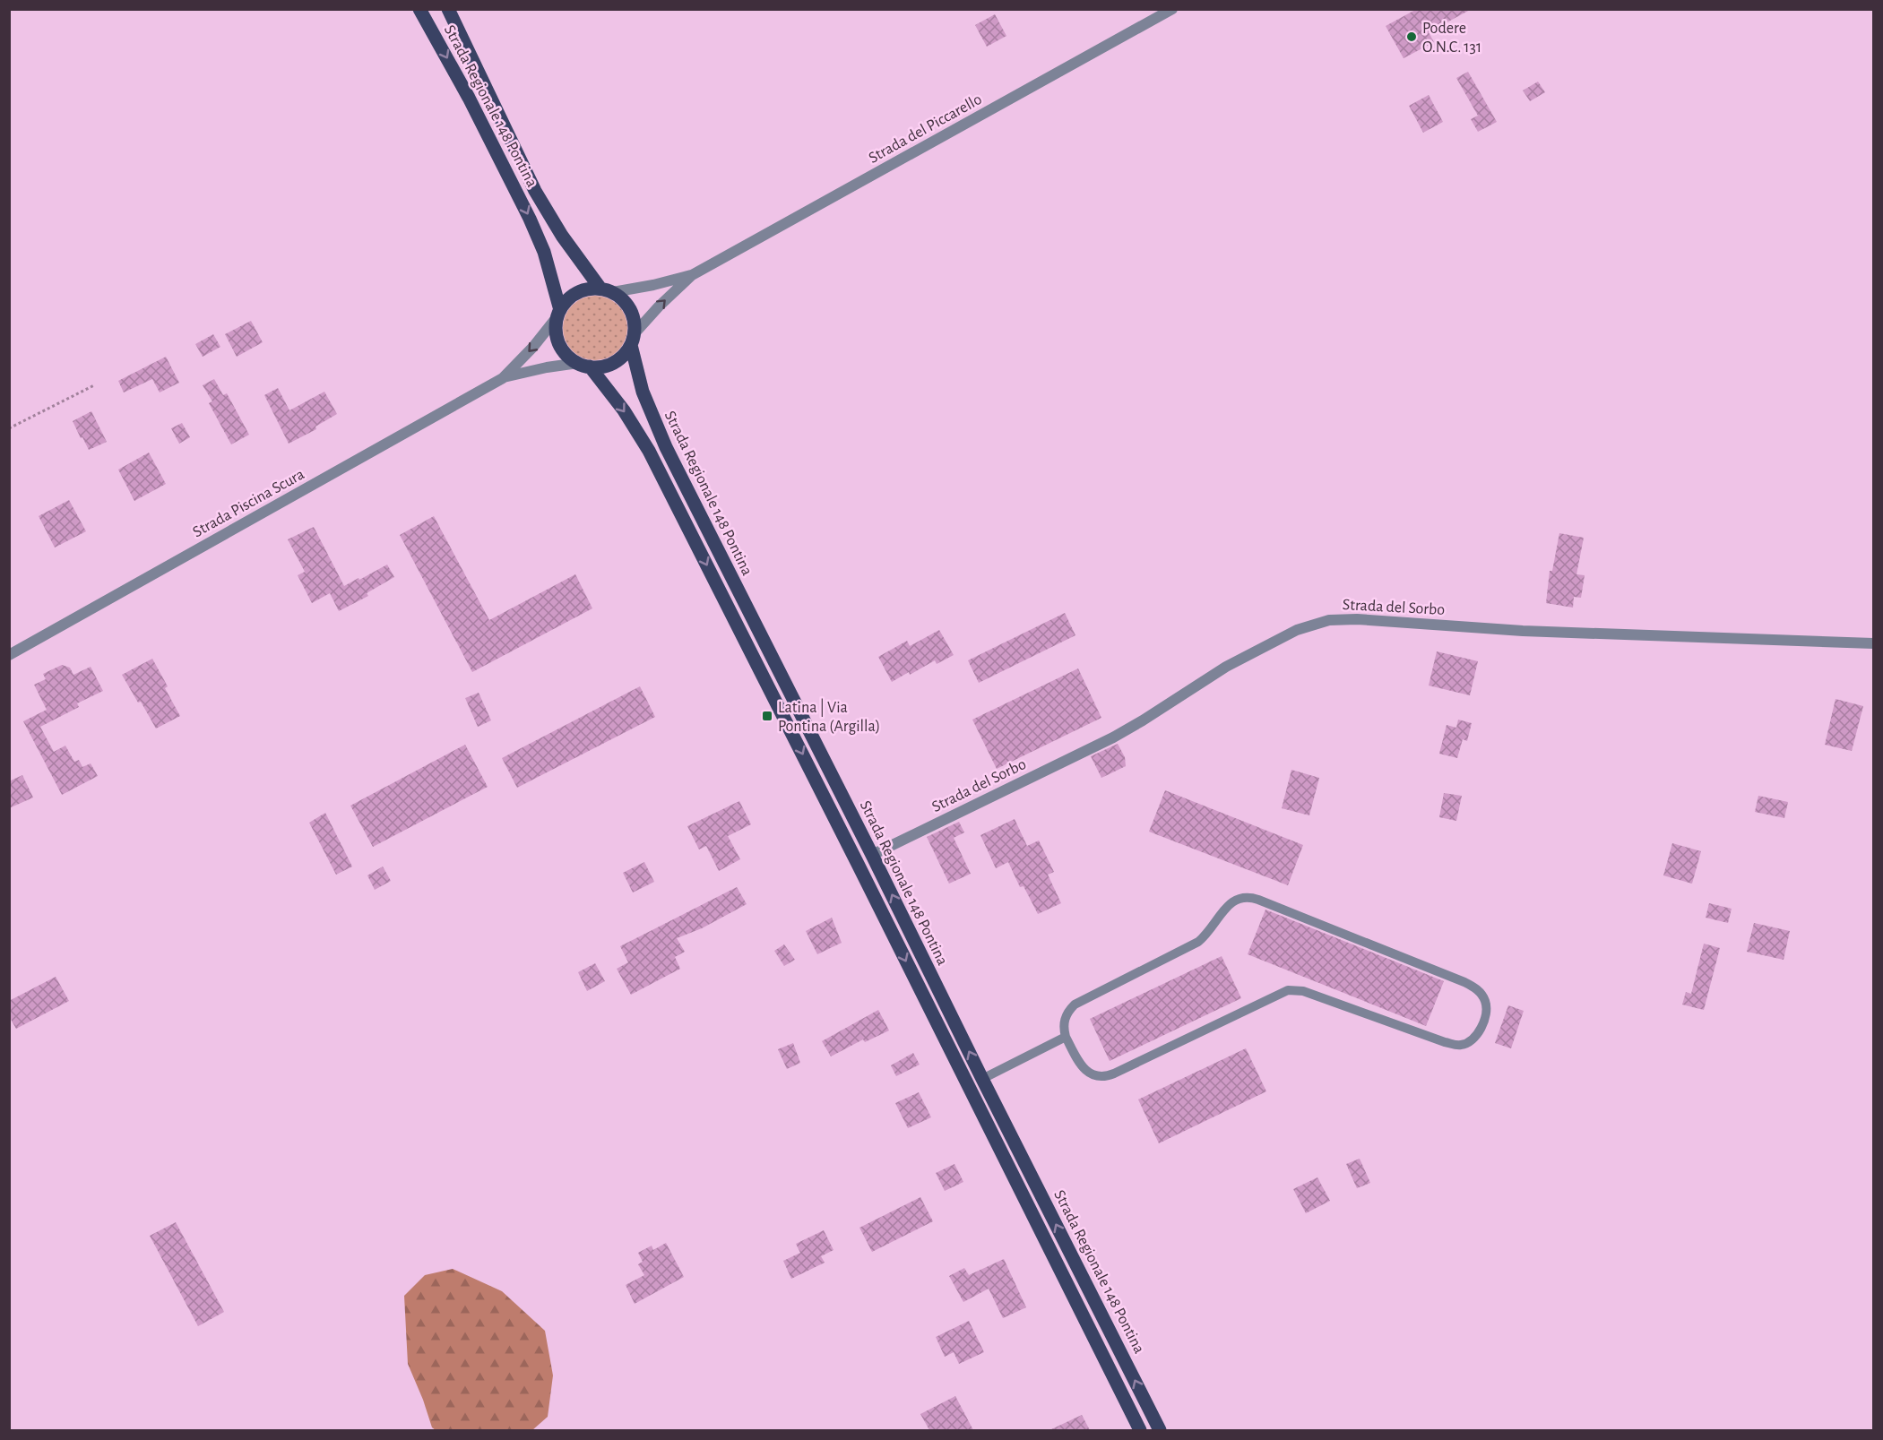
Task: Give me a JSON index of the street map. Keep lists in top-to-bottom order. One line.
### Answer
{"streets":{"main road":["Strada Regionale 148 Pontina"],"street":["Strada del Piccarello","Strada Piscina Scura","Strada del Sorbo"]},"crossings":[["Strada Regionale 148 Pontina","Strada del Piccarello"],["Strada Regionale 148 Pontina","Strada Piscina Scura"],["Strada Regionale 148 Pontina","Strada del Sorbo"],["Strada del Piccarello","Strada Piscina Scura"]],"places":{"other":["Podere O.N.C. 131"],"transit":["Latina | Via Pontina (Argilla)"]}}
